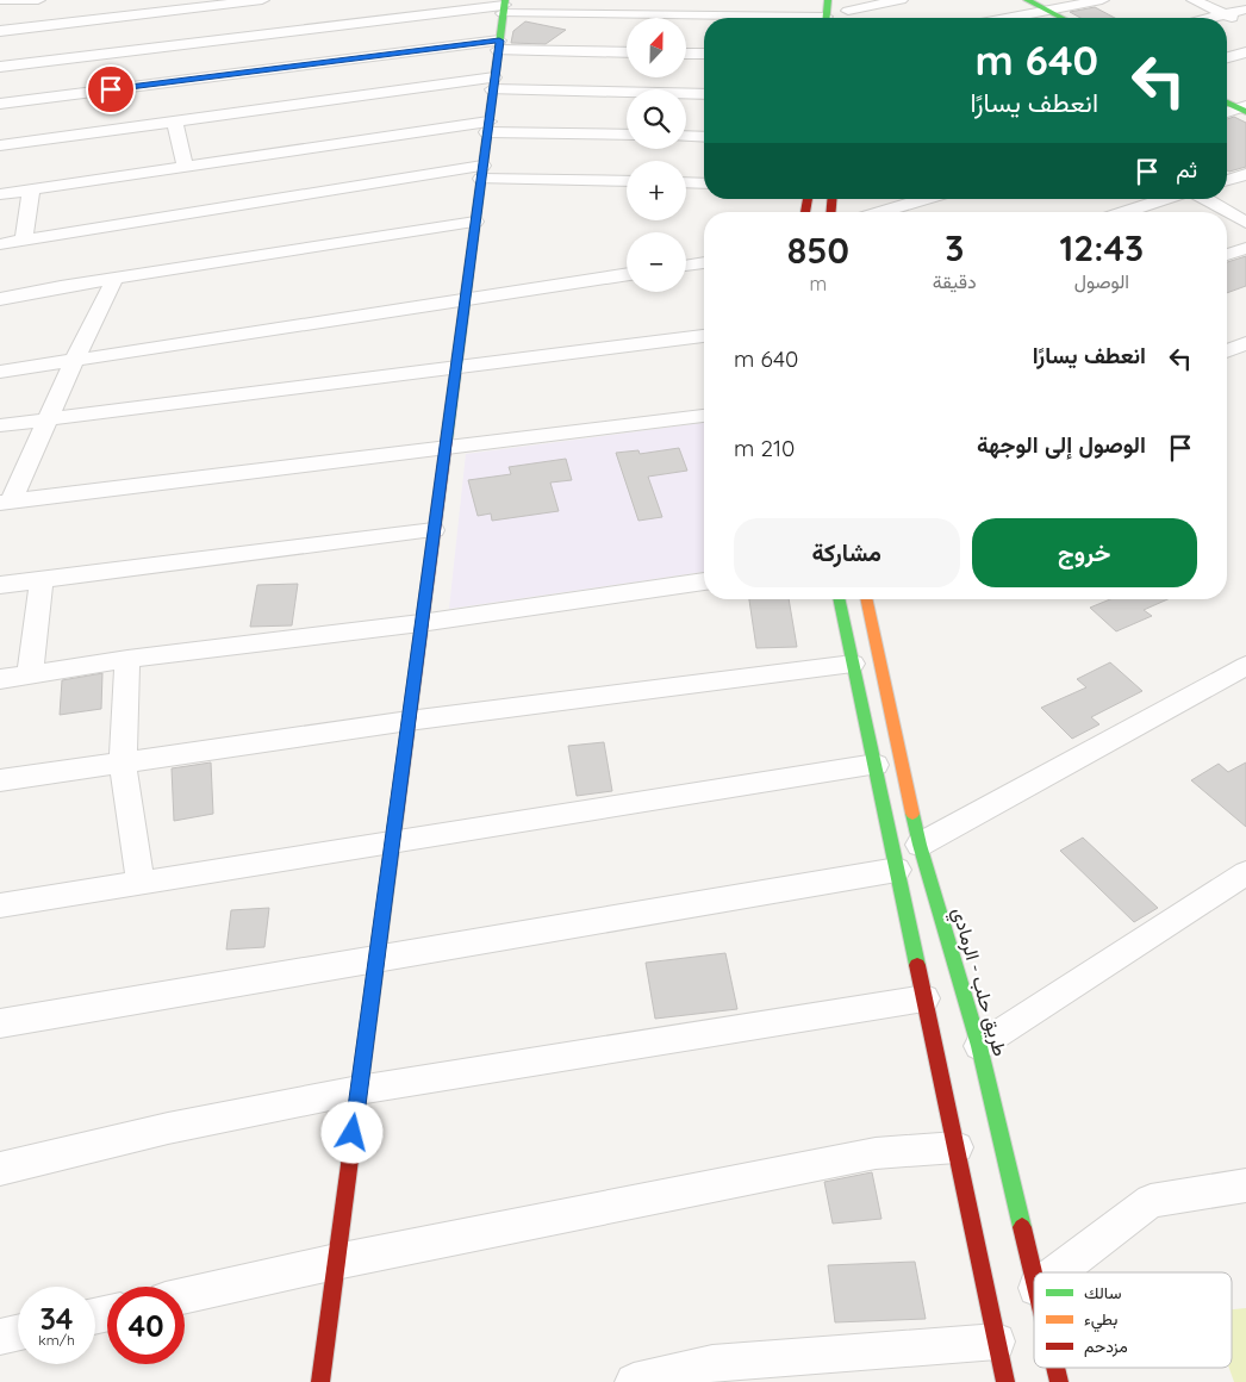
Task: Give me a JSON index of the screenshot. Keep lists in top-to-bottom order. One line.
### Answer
{"streets":{"main road":["طريق حلب - الرمادي"]},"legend":["سالك","بطيء","مزدحم"],"north":"top","page":{"map_buttons":["+","−"],"turn":["640 m","انعطف يسارًا"],"then":"ثم","eta":["12:43","الوصول","3","دقيقة","850","m"],"list":[{"name":"انعطف يسارًا","value":"640 m"},{"name":"الوصول إلى الوجهة","value":"210 m"}],"buttons":["خروج","مشاركة"],"speed":"34 km/h","limit":"40"}}
